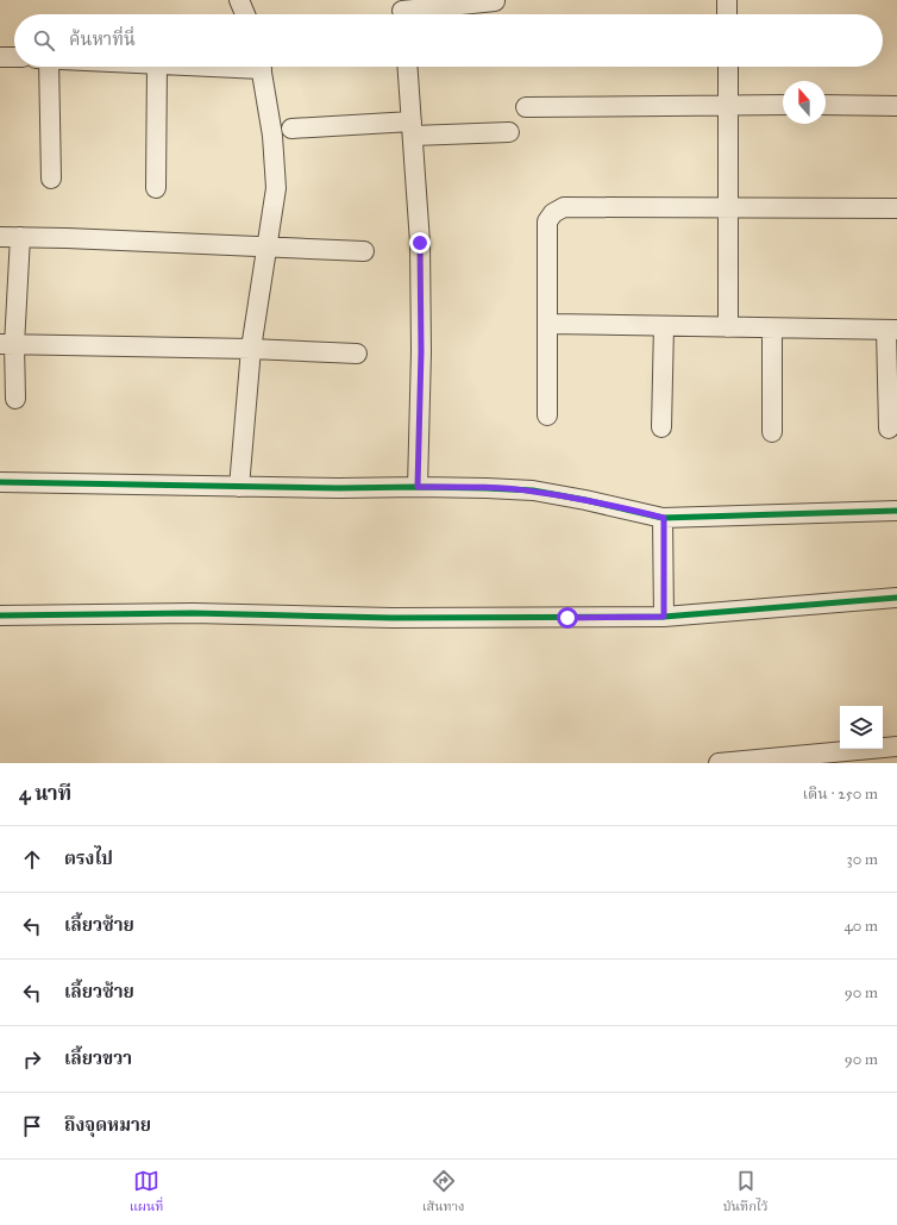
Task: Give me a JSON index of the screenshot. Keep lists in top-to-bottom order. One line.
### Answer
{"north":"top","page":{"search":"ค้นหาที่นี่","heading":["4 นาที","เดิน · 250 m"],"list":[["ตรงไป","30 m"],["เลี้ยวซ้าย","40 m"],["เลี้ยวซ้าย","90 m"],["เลี้ยวขวา","90 m"],"ถึงจุดหมาย"],"nav":["แผนที่","เส้นทาง","บันทึกไว้"]}}
